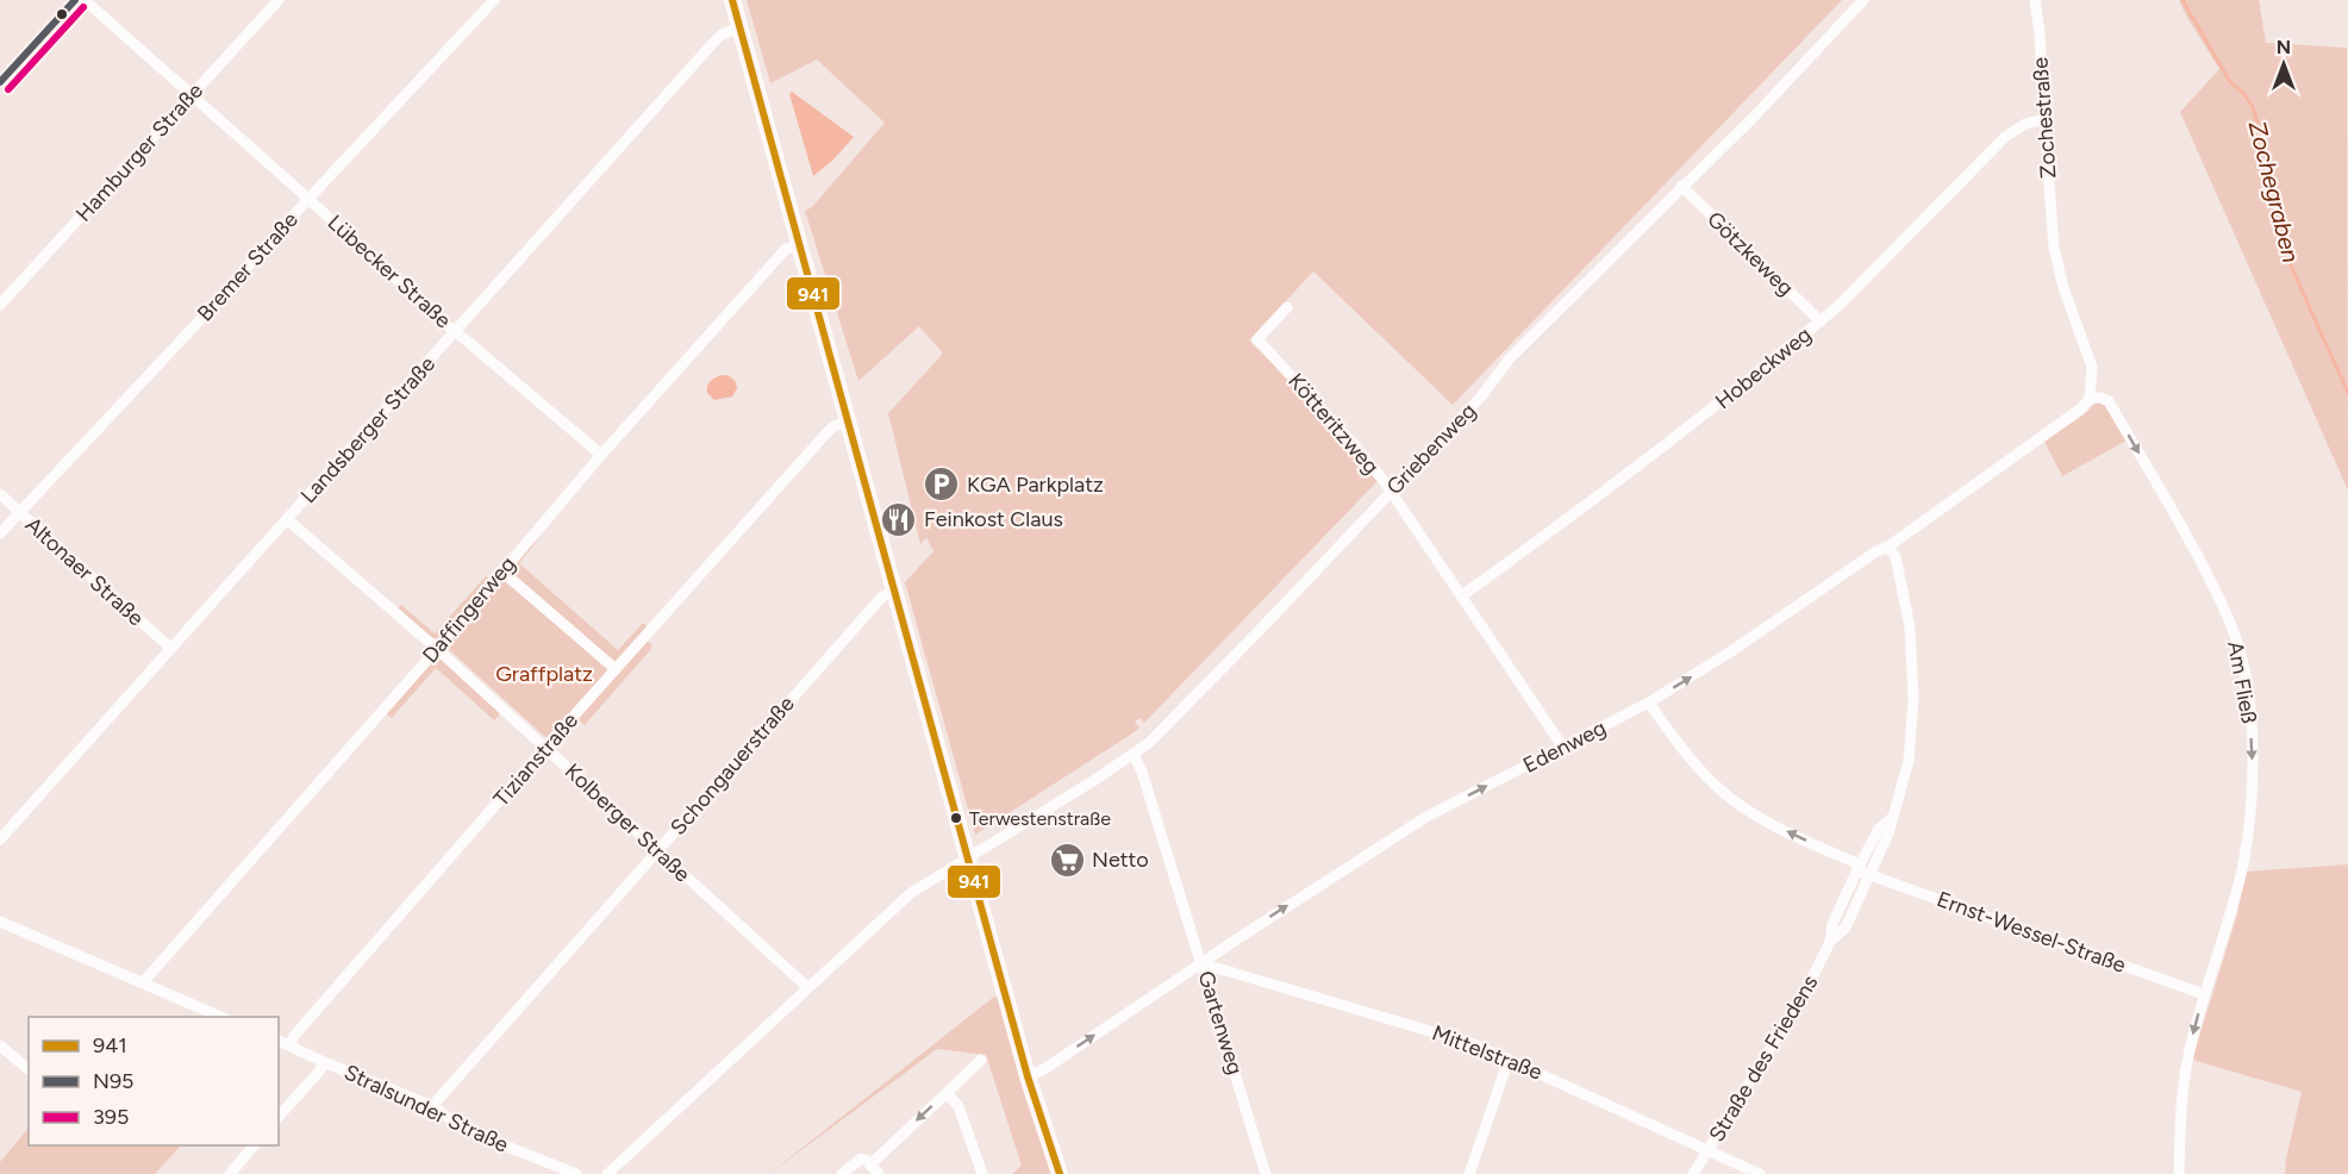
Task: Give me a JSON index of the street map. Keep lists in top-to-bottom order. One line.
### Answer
{"streets":{"street":["Zochestraße","Hamburger Straße","Götzkeweg","Bremer Straße","Lübecker Straße","Hobeckweg","Kötteritzweg","Landsberger Straße","Griebenweg","Altonaer Straße","Daffingerweg","Am Fließ","Edenweg","Tizianstraße","Schongauerstraße","Kolberger Straße","Ernst-Wessel-Straße","Gartenweg","Mittelstraße","Straße des Friedens","Stralsunder Straße"]},"crossings":[["Zochestraße","Hobeckweg"],["Zochestraße","Am Fließ"],["Zochestraße","Edenweg"],["Hamburger Straße","Lübecker Straße"],["Götzkeweg","Hobeckweg"],["Götzkeweg","Griebenweg"],["Bremer Straße","Lübecker Straße"],["Bremer Straße","Altonaer Straße"],["Lübecker Straße","Landsberger Straße"],["Lübecker Straße","Daffingerweg"],["Hobeckweg","Kötteritzweg"],["Kötteritzweg","Griebenweg"],["Kötteritzweg","Edenweg"],["Landsberger Straße","Altonaer Straße"],["Landsberger Straße","Kolberger Straße"],["Griebenweg","Gartenweg"],["Daffingerweg","Kolberger Straße"],["Am Fließ","Edenweg"],["Am Fließ","Ernst-Wessel-Straße"],["Edenweg","Ernst-Wessel-Straße"],["Edenweg","Gartenweg"],["Edenweg","Mittelstraße"],["Edenweg","Straße des Friedens"],["Tizianstraße","Kolberger Straße"],["Tizianstraße","Stralsunder Straße"],["Schongauerstraße","Kolberger Straße"],["Schongauerstraße","Stralsunder Straße"],["Ernst-Wessel-Straße","Straße des Friedens"],["Gartenweg","Mittelstraße"],["Mittelstraße","Straße des Friedens"]],"one_way":["Am Fließ","Edenweg","Ernst-Wessel-Straße"],"water":["Zochegraben"],"parks":["Graffplatz"],"places":{"parking":["KGA Parkplatz"],"restaurant":["Feinkost Claus"],"other":["Terwestenstraße"],"supermarket":["Netto"]},"lines":["transit line 941","transit line N95","transit line 395"],"legend":["941","N95","395"],"north":"top"}
